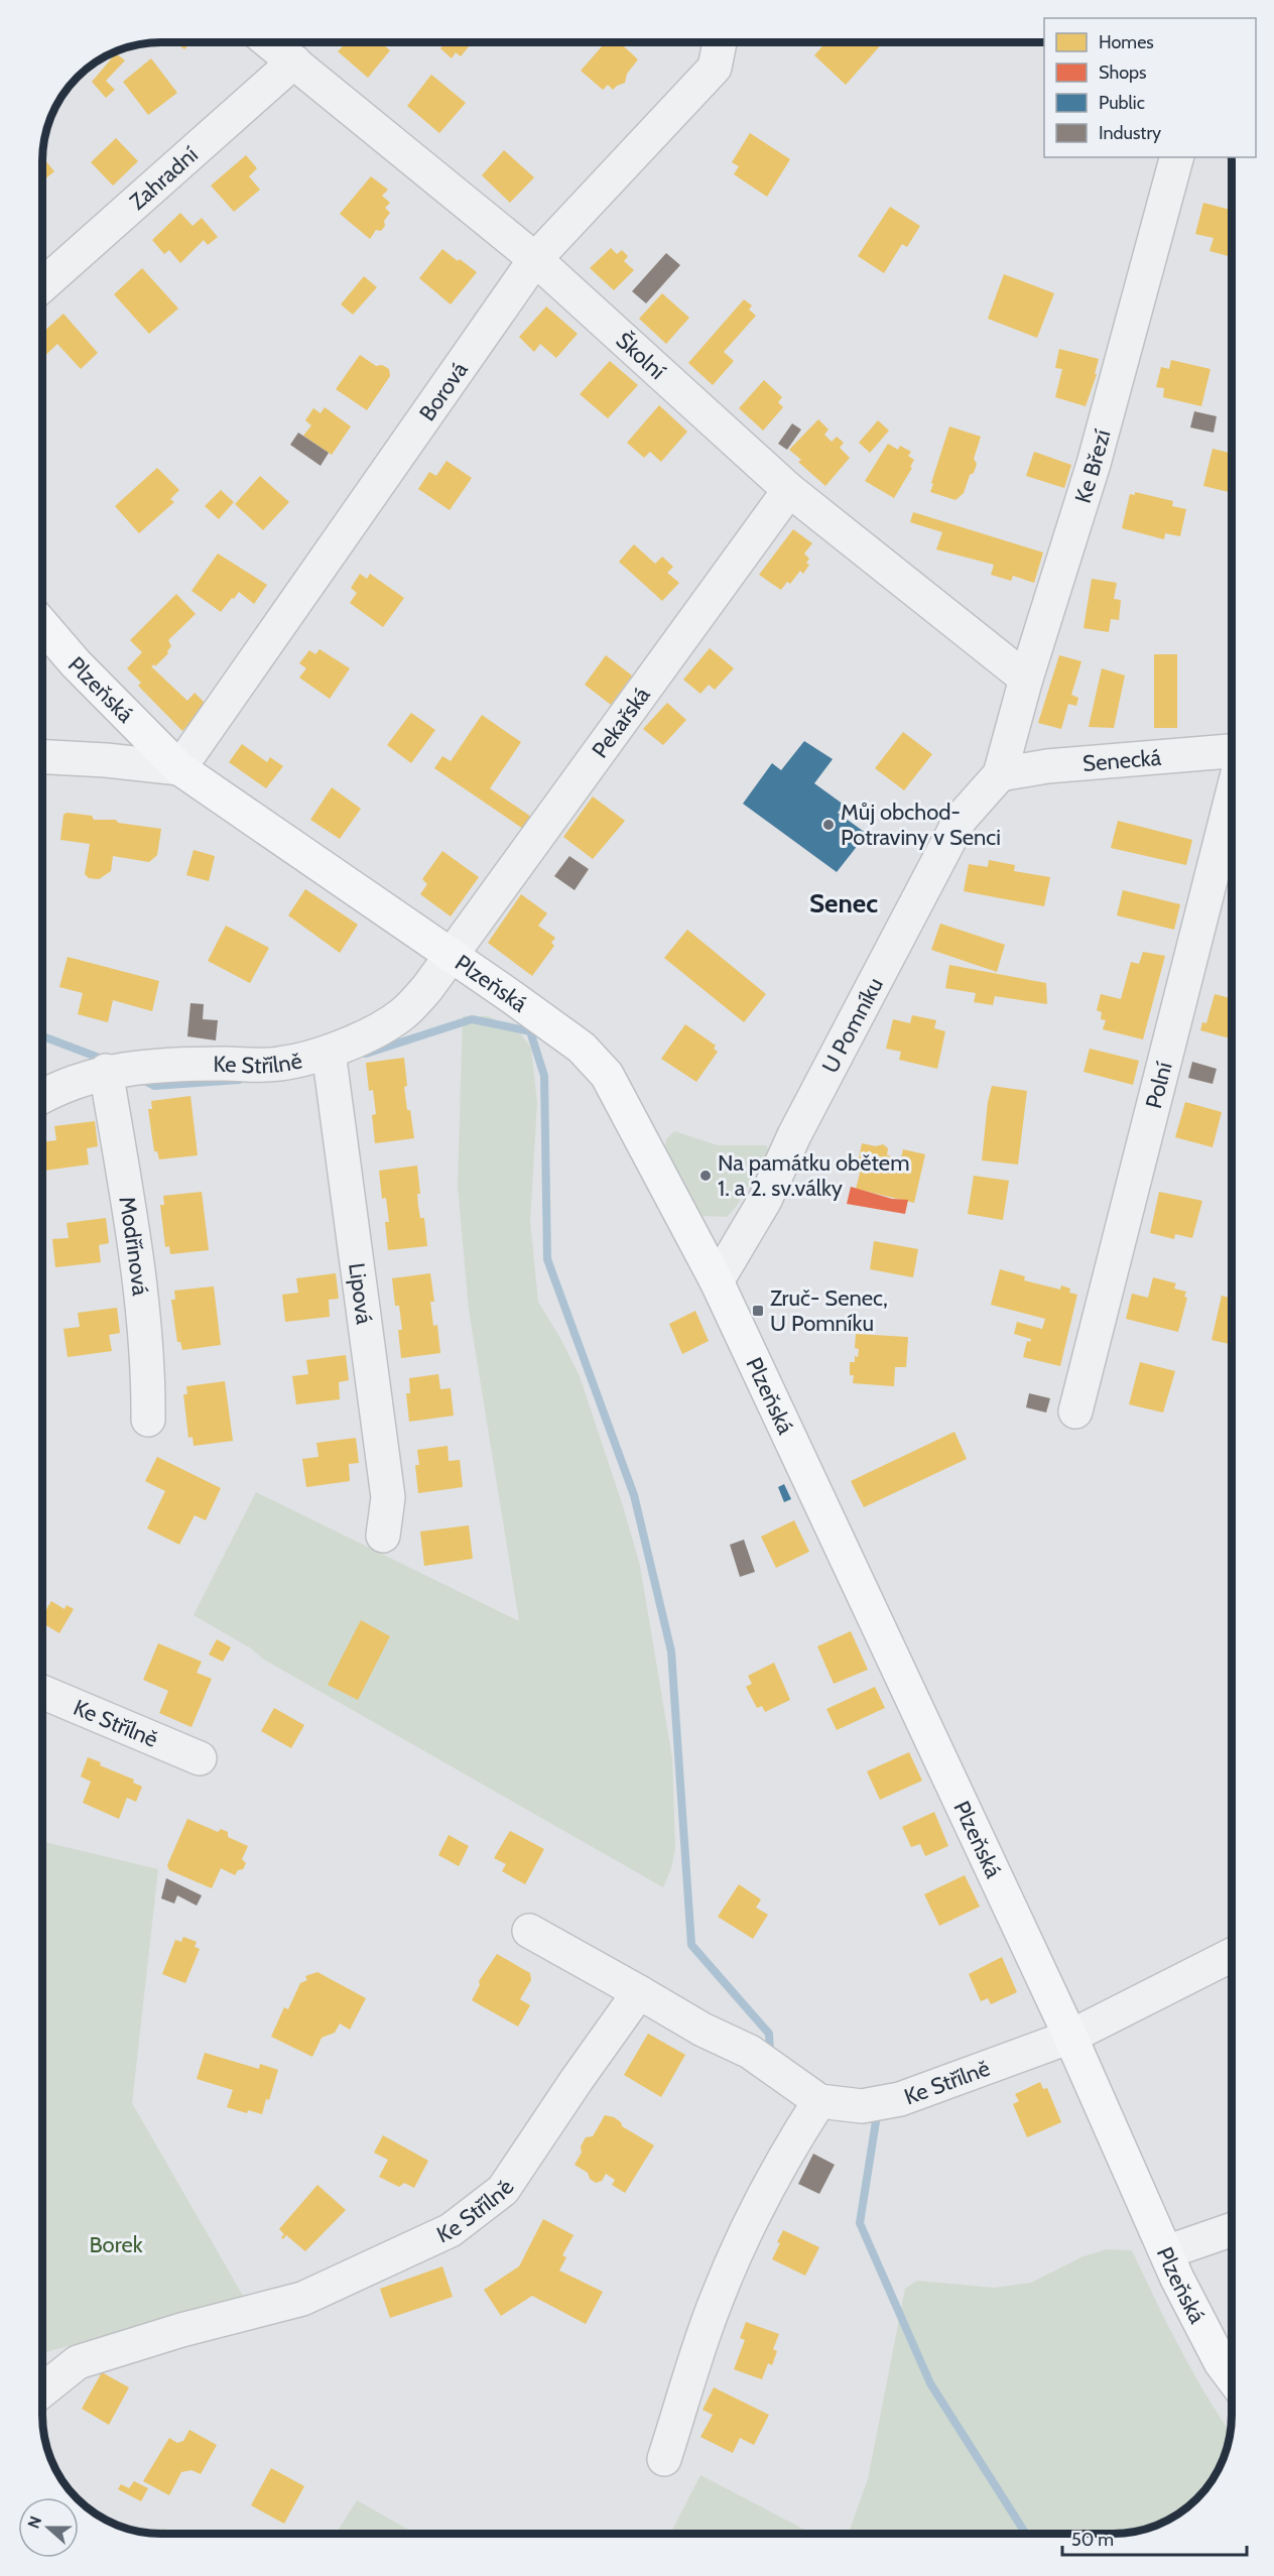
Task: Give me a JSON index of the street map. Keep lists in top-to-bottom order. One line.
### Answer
{"streets":{"main road":["Plzeňská"],"street":["Zahradní","Školní","Borová","Ke Březí","Pekařská","Senecká","U Pomníku","Ke Střílně","Polní","Modřínová","Lipová"]},"crossings":[["Zahradní","Školní"],["Školní","Borová"],["Školní","Ke Březí"],["Školní","Pekařská"],["Borová","Plzeňská"],["Ke Březí","Senecká"],["Ke Březí","U Pomníku"],["Plzeňská","Pekařská"],["Plzeňská","U Pomníku"],["Plzeňská","Ke Střílně"],["Pekařská","Ke Střílně"],["Senecká","U Pomníku"],["Ke Střílně","Modřínová"],["Ke Střílně","Lipová"]],"districts":["Senec"],"parks":["Borek"],"places":{"other":["Můj obchod- Potraviny v Senci","Na památku obětem 1. a 2. sv.války"],"transit":["Zruč- Senec, U Pomníku"]},"legend":["Homes","Shops","Public","Industry"],"scale_bar":"50 m","north":"left"}
